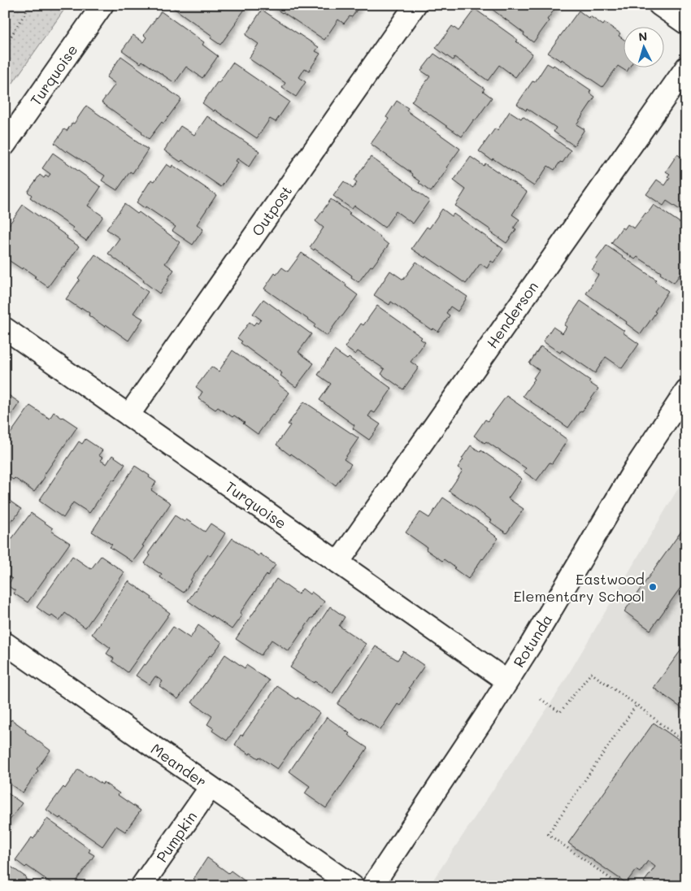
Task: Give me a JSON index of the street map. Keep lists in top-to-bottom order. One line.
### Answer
{"streets":{"street":["Turquoise","Outpost","Henderson","Rotunda","Meander","Pumpkin"]},"crossings":[["Turquoise","Outpost"],["Turquoise","Henderson"],["Turquoise","Rotunda"],["Meander","Pumpkin"]],"places":["Eastwood Elementary School"],"north":"top"}
